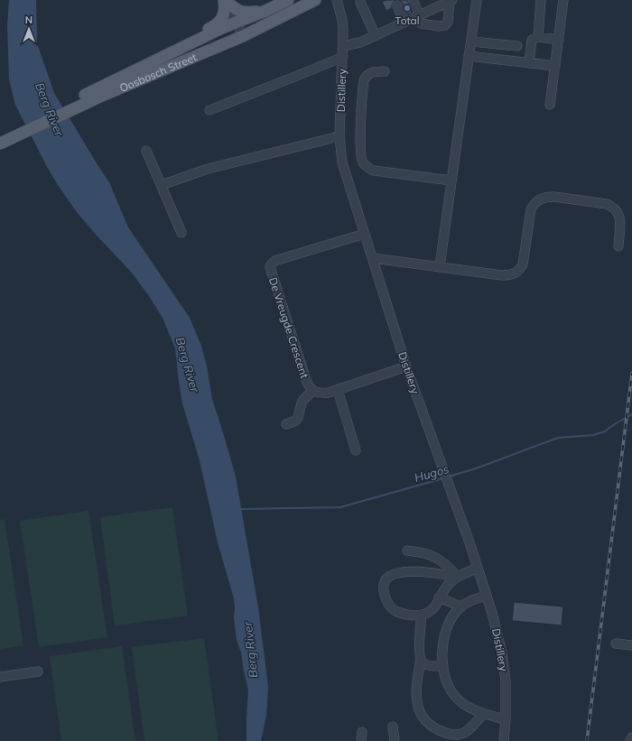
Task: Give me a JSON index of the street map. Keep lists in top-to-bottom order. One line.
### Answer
{"streets":{"main road":["Oosbosch Street"],"street":["Distillery","De Vreugde Crescent"]},"crossings":[["Distillery","De Vreugde Crescent"]],"water":["Berg River","Hugos"],"places":["Total"],"north":"top"}
